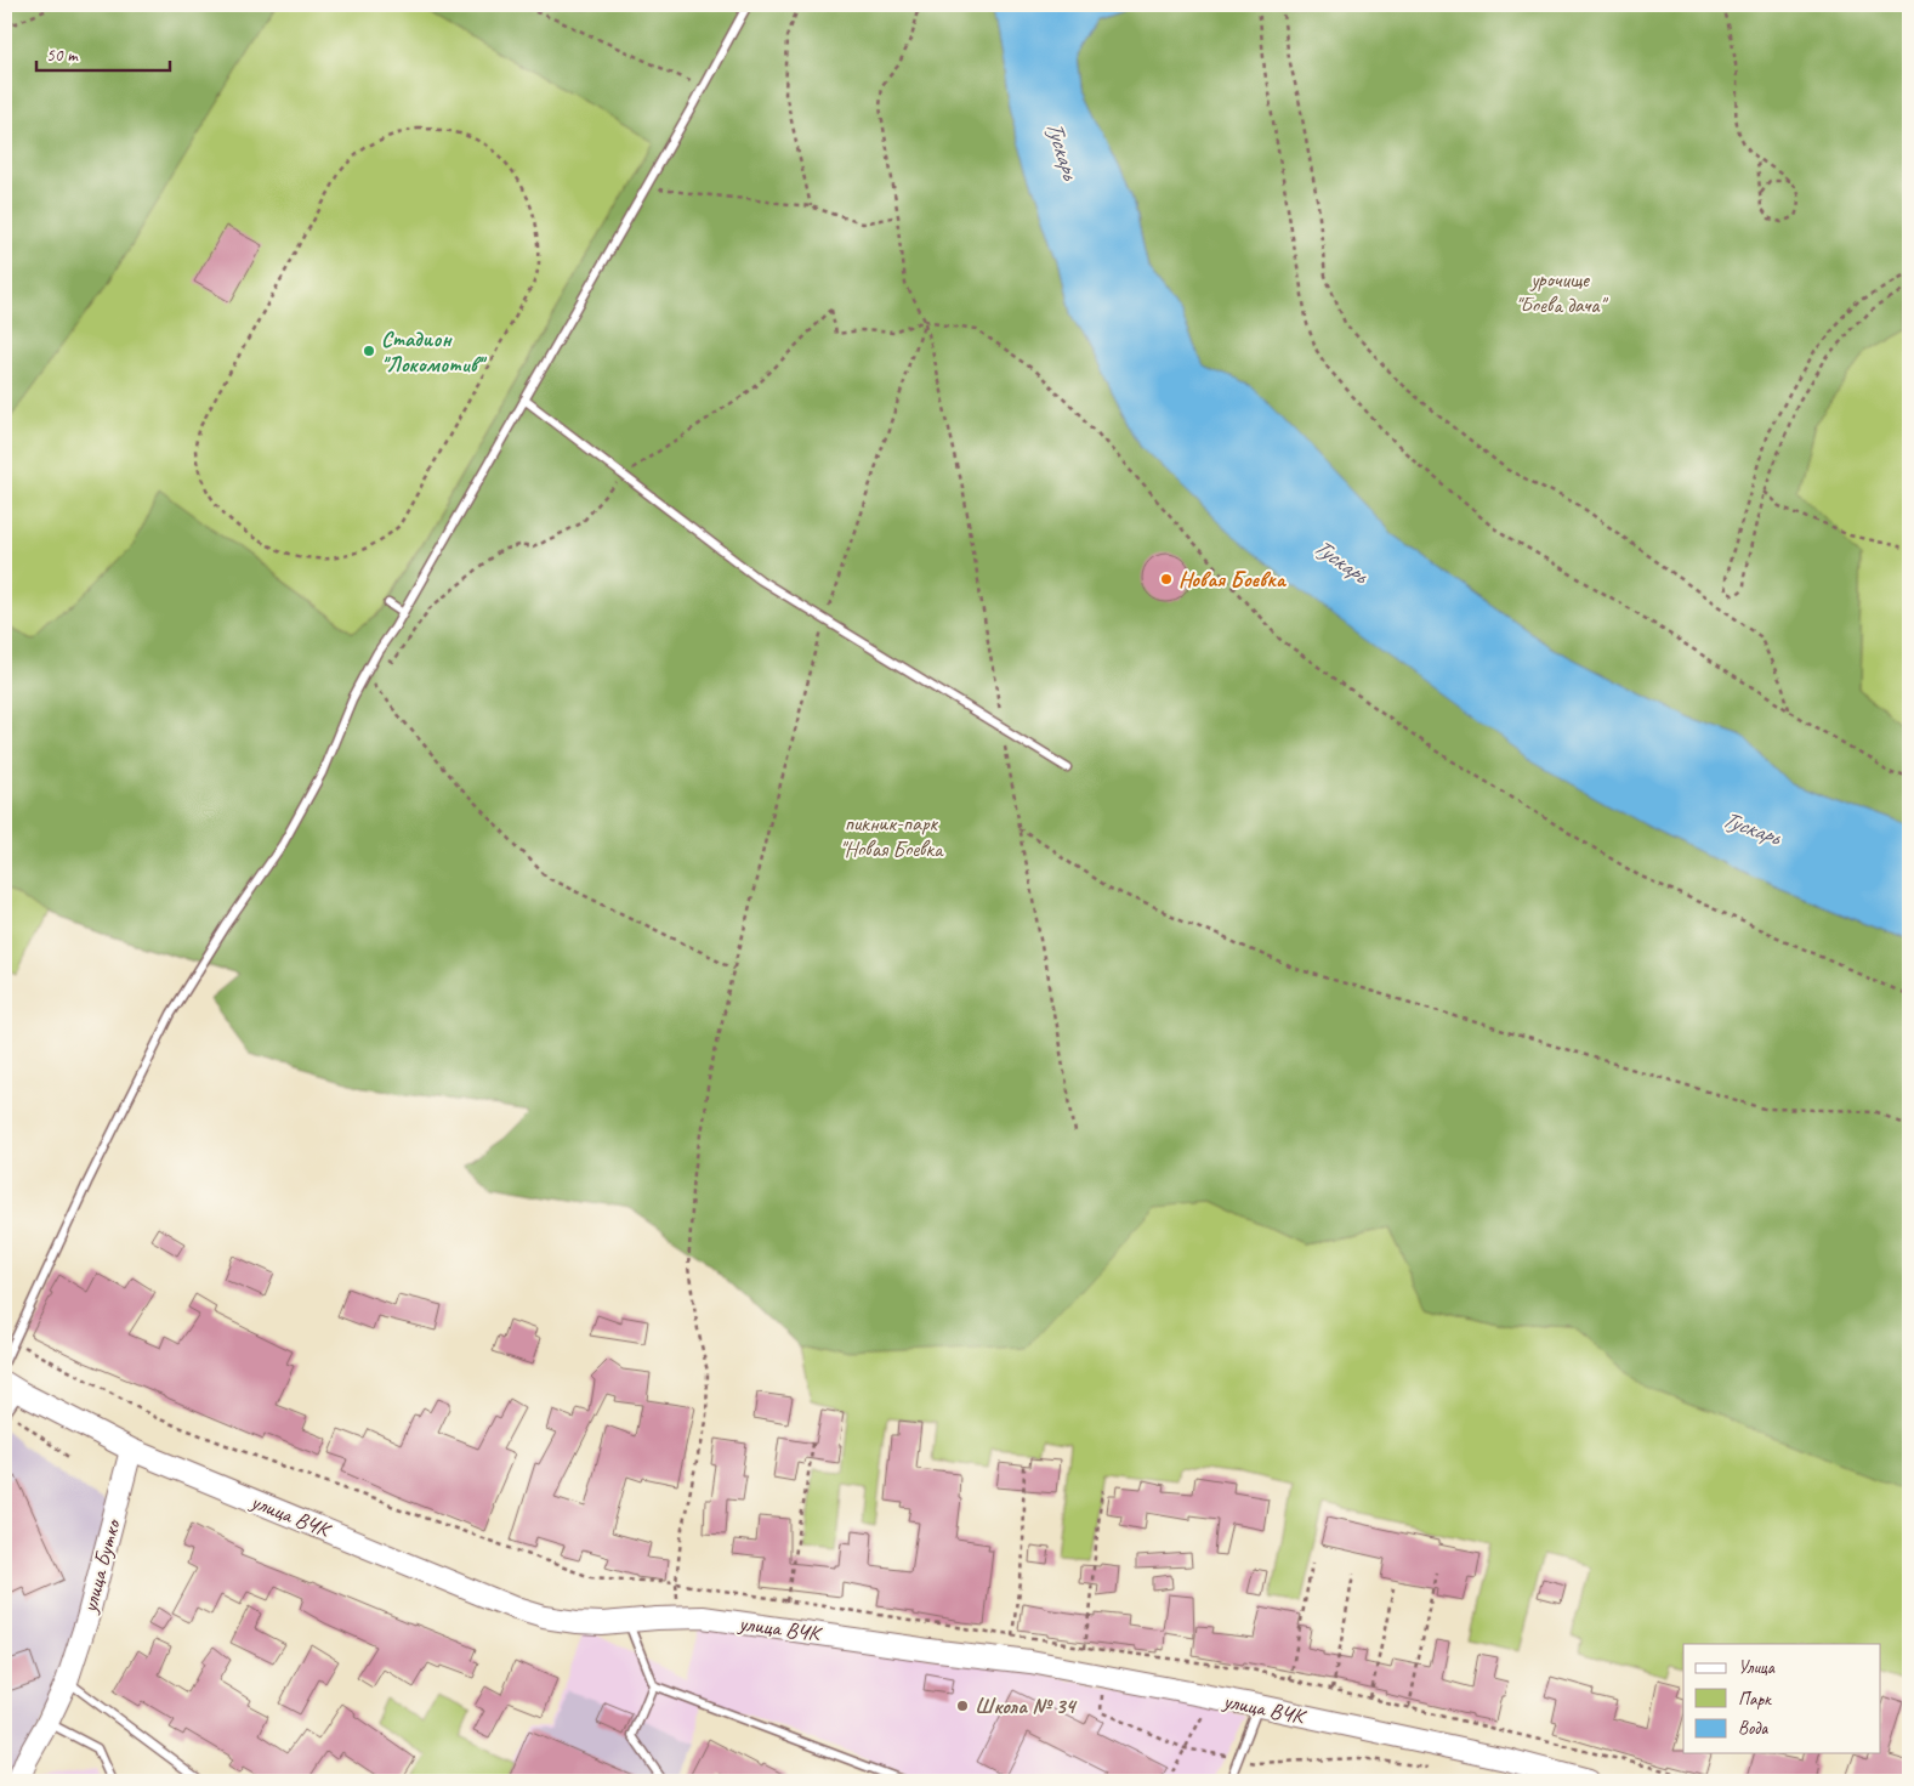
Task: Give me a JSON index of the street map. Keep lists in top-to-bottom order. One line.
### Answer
{"streets":{"main road":["улица ВЧК","улица Бутко"]},"crossings":[["улица ВЧК","улица Бутко"]],"water":["Тускарь"],"parks":["урочище \"Боева дача\"","пикник-парк \"Новая Боевка"],"places":["Стадион \"Локомотив\"","Новая Боевка","Школа № 34"],"legend":["Улица","Парк","Вода"],"scale_bar":"50 m"}
